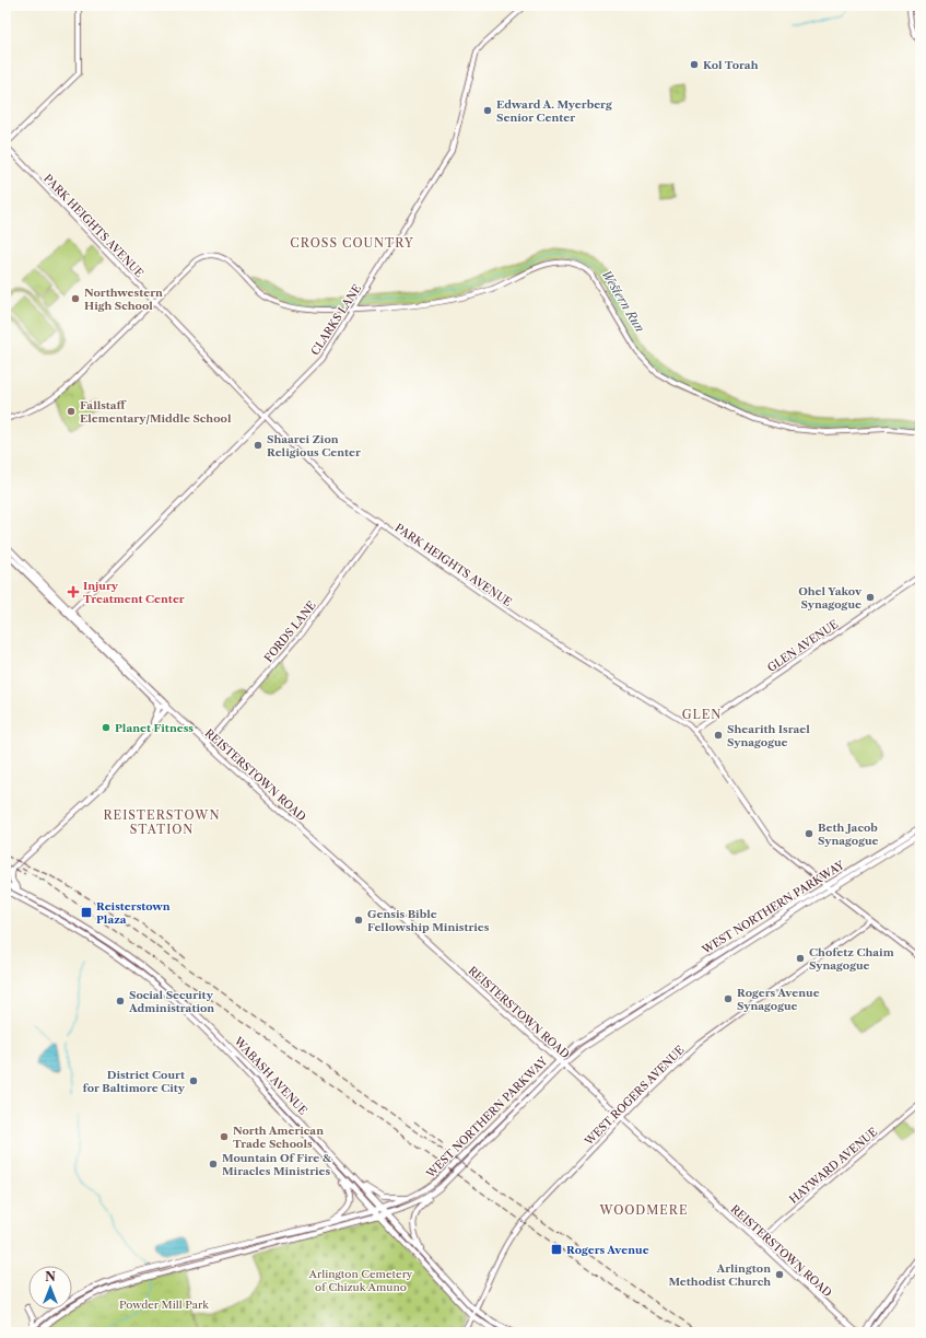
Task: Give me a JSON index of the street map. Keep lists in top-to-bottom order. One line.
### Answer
{"streets":{"main road":["REISTERSTOWN ROAD","WEST NORTHERN PARKWAY","WABASH AVENUE"],"street":["PARK HEIGHTS AVENUE","CLARKS LANE","FORDS LANE","GLEN AVENUE","WEST ROGERS AVENUE","HAYWARD AVENUE"]},"crossings":[["PARK HEIGHTS AVENUE","CLARKS LANE"],["PARK HEIGHTS AVENUE","FORDS LANE"],["PARK HEIGHTS AVENUE","GLEN AVENUE"],["PARK HEIGHTS AVENUE","WEST NORTHERN PARKWAY"],["PARK HEIGHTS AVENUE","WEST ROGERS AVENUE"],["CLARKS LANE","REISTERSTOWN ROAD"],["FORDS LANE","REISTERSTOWN ROAD"],["REISTERSTOWN ROAD","WEST NORTHERN PARKWAY"],["REISTERSTOWN ROAD","WEST ROGERS AVENUE"],["REISTERSTOWN ROAD","HAYWARD AVENUE"],["WEST NORTHERN PARKWAY","WABASH AVENUE"],["WABASH AVENUE","WEST ROGERS AVENUE"]],"districts":["CROSS COUNTRY","GLEN","REISTERSTOWN STATION","WOODMERE"],"water":["Western Run"],"parks":["Arlington Cemetery of Chizuk Amuno","Powder Mill Park"],"places":{"other":["Kol Torah","Edward A. Myerberg Senior Center","Northwestern High School","Fallstaff Elementary/Middle School","Shaarei Zion Religious Center","Ohel Yakov Synagogue","Planet Fitness","Shearith Israel Synagogue","Beth Jacob Synagogue","Gensis Bible Fellowship Ministries","Chofetz Chaim Synagogue","Rogers Avenue Synagogue","Social Security Administration","District Court for Baltimore City","North American Trade Schools","Mountain Of Fire & Miracles Ministries","Arlington Methodist Church"],"health":["Injury Treatment Center"],"transit":["Reisterstown Plaza","Rogers Avenue"]},"north":"top"}
